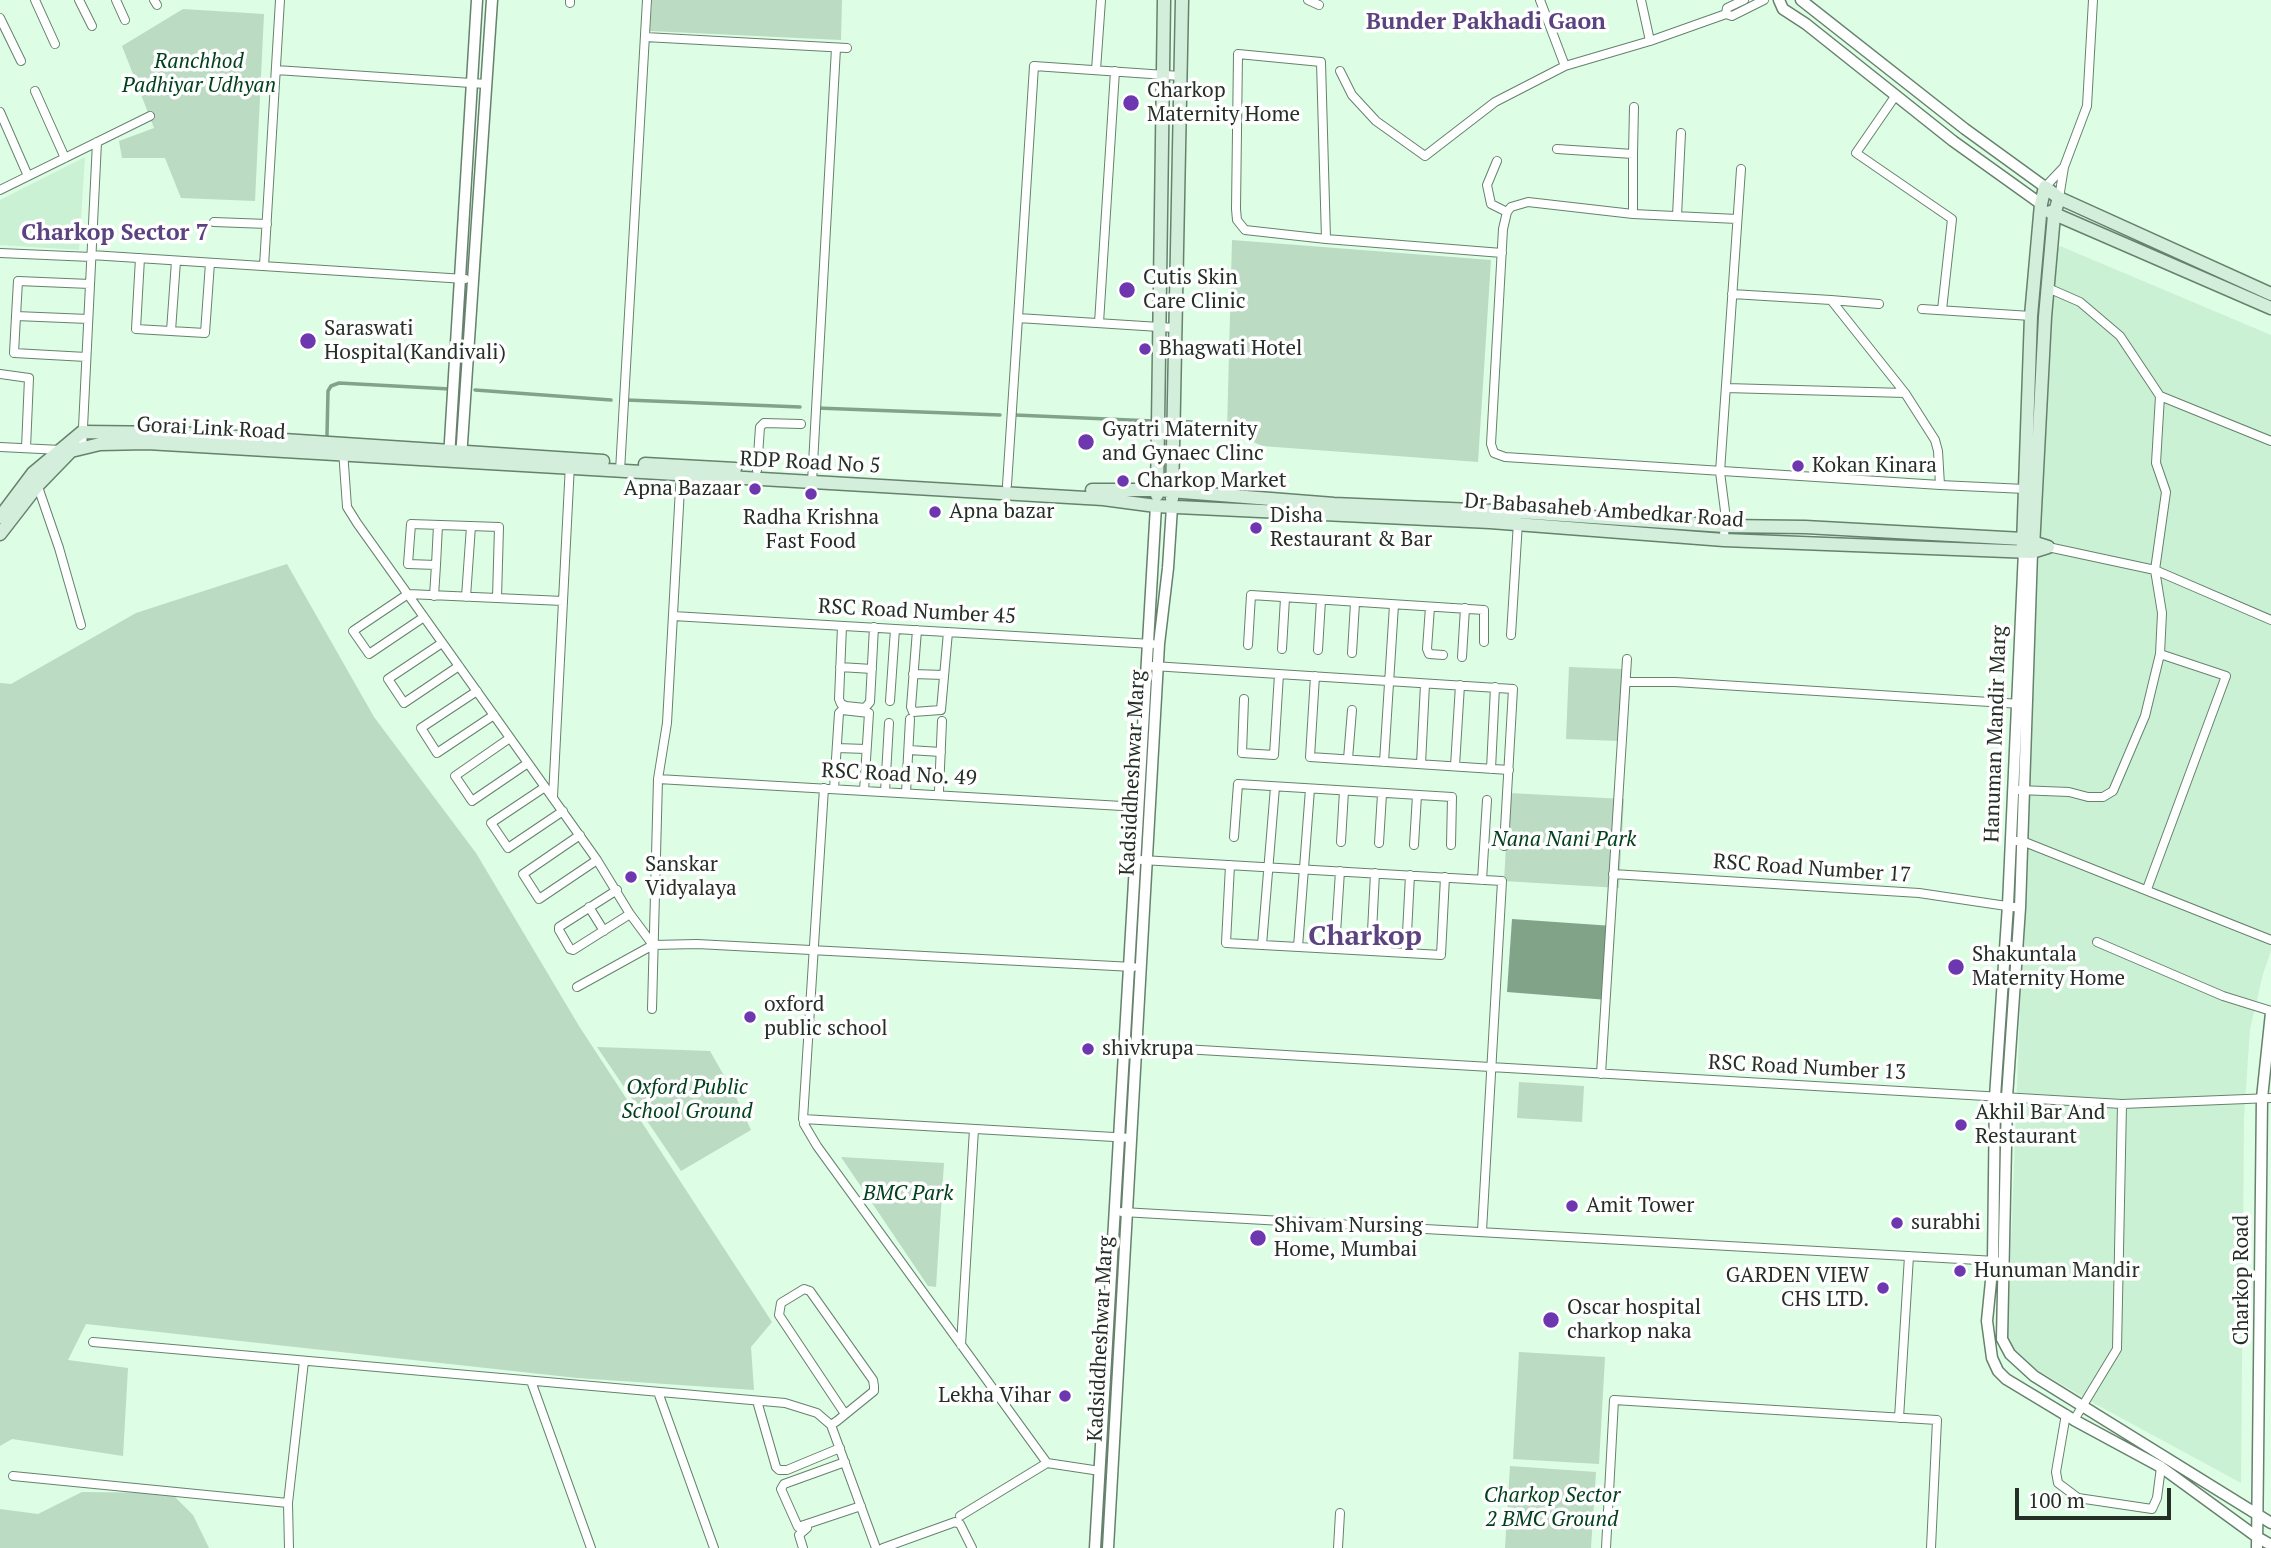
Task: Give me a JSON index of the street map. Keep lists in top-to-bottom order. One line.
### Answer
{"streets":{"main road":["Gorai Link Road","RDP Road No 5","Dr Babasaheb Ambedkar Road","Kadsiddheshwar Marg"],"street":["RSC Road Number 45","Hanuman Mandir Marg","RSC Road No. 49","RSC Road Number 17","RSC Road Number 13","Charkop Road"]},"crossings":[["Gorai Link Road","RDP Road No 5"],["RDP Road No 5","Dr Babasaheb Ambedkar Road"],["RDP Road No 5","Kadsiddheshwar Marg"],["Dr Babasaheb Ambedkar Road","Hanuman Mandir Marg"],["Dr Babasaheb Ambedkar Road","Kadsiddheshwar Marg"],["RSC Road Number 45","Kadsiddheshwar Marg"],["Hanuman Mandir Marg","RSC Road Number 17"],["Hanuman Mandir Marg","RSC Road Number 13"],["Hanuman Mandir Marg","Charkop Road"],["Kadsiddheshwar Marg","RSC Road No. 49"],["Kadsiddheshwar Marg","RSC Road Number 13"],["RSC Road Number 13","Charkop Road"]],"districts":["Bunder Pakhadi Gaon","Charkop Sector 7","Charkop"],"parks":["Ranchhod Padhiyar Udhyan","Nana Nani Park","Oxford Public School Ground","BMC Park","Charkop Sector 2 BMC Ground"],"places":["Charkop Maternity Home","Cutis Skin Care Clinic","Saraswati Hospital(Kandivali)","Bhagwati Hotel","Gyatri Maternity and Gynaec Clinc","Kokan Kinara","Charkop Market","Apna Bazaar","Radha Krishna Fast Food","Apna bazar","Disha Restaurant & Bar","Sanskar Vidyalaya","Shakuntala Maternity Home","oxford public school","shivkrupa","Akhil Bar And Restaurant","Amit Tower","surabhi","Shivam Nursing Home, Mumbai","Hunuman Mandir","GARDEN VIEW CHS LTD.","Oscar hospital charkop naka","Lekha Vihar"],"scale_bar":"100 m"}
